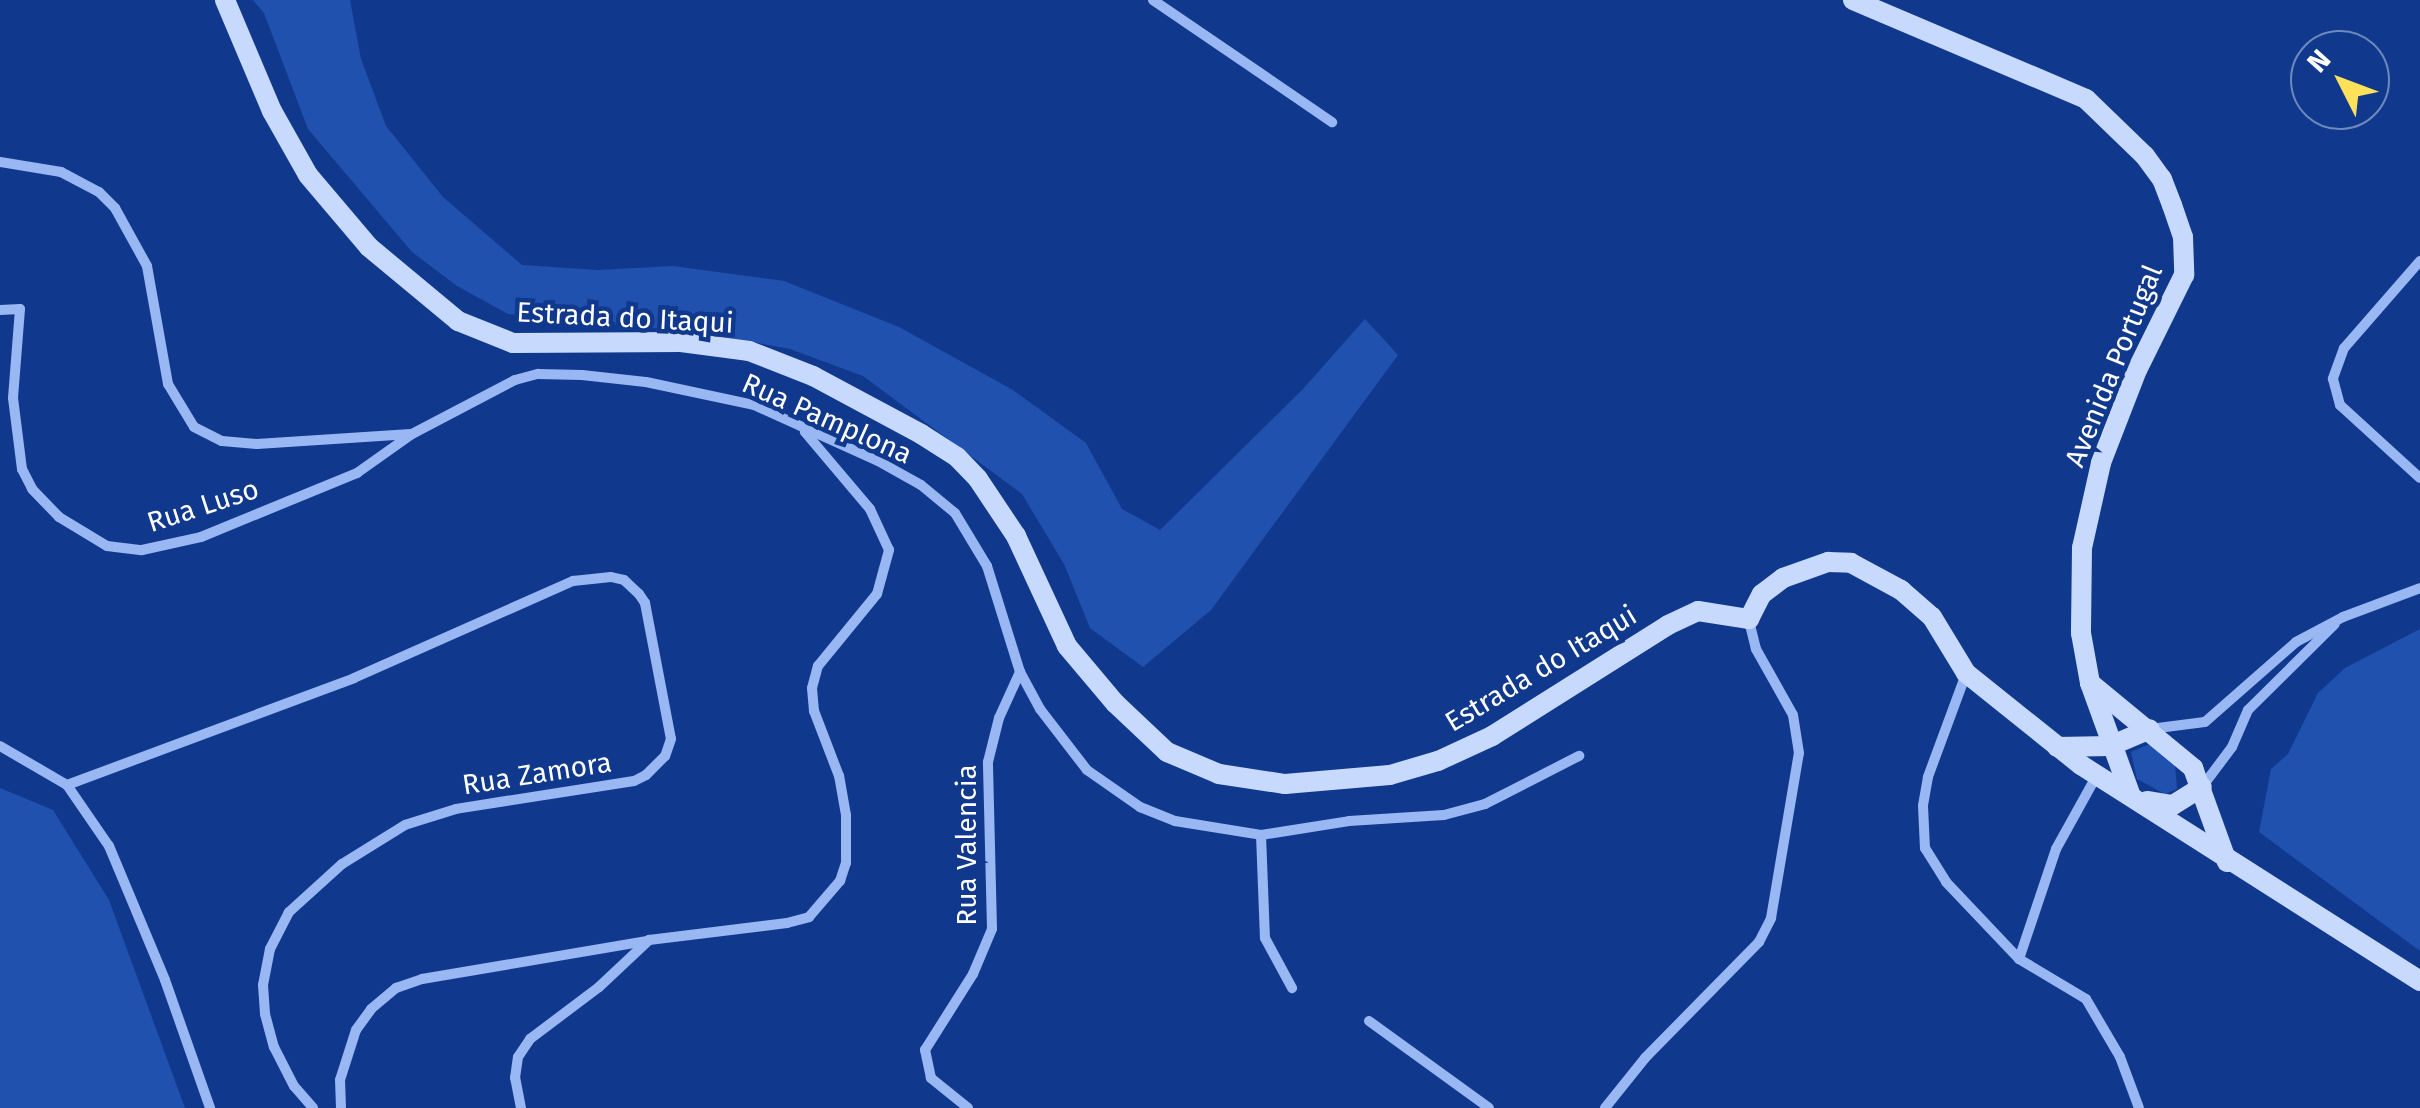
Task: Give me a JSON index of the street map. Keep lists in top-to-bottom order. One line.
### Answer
{"streets":{"street":["Estrada do Itaqui","Avenida Portugal","Rua Pamplona","Rua Luso","Rua Zamora","Rua Valencia"]},"crossings":[["Rua Pamplona","Rua Luso"],["Rua Pamplona","Rua Valencia"]],"north":"top left"}
